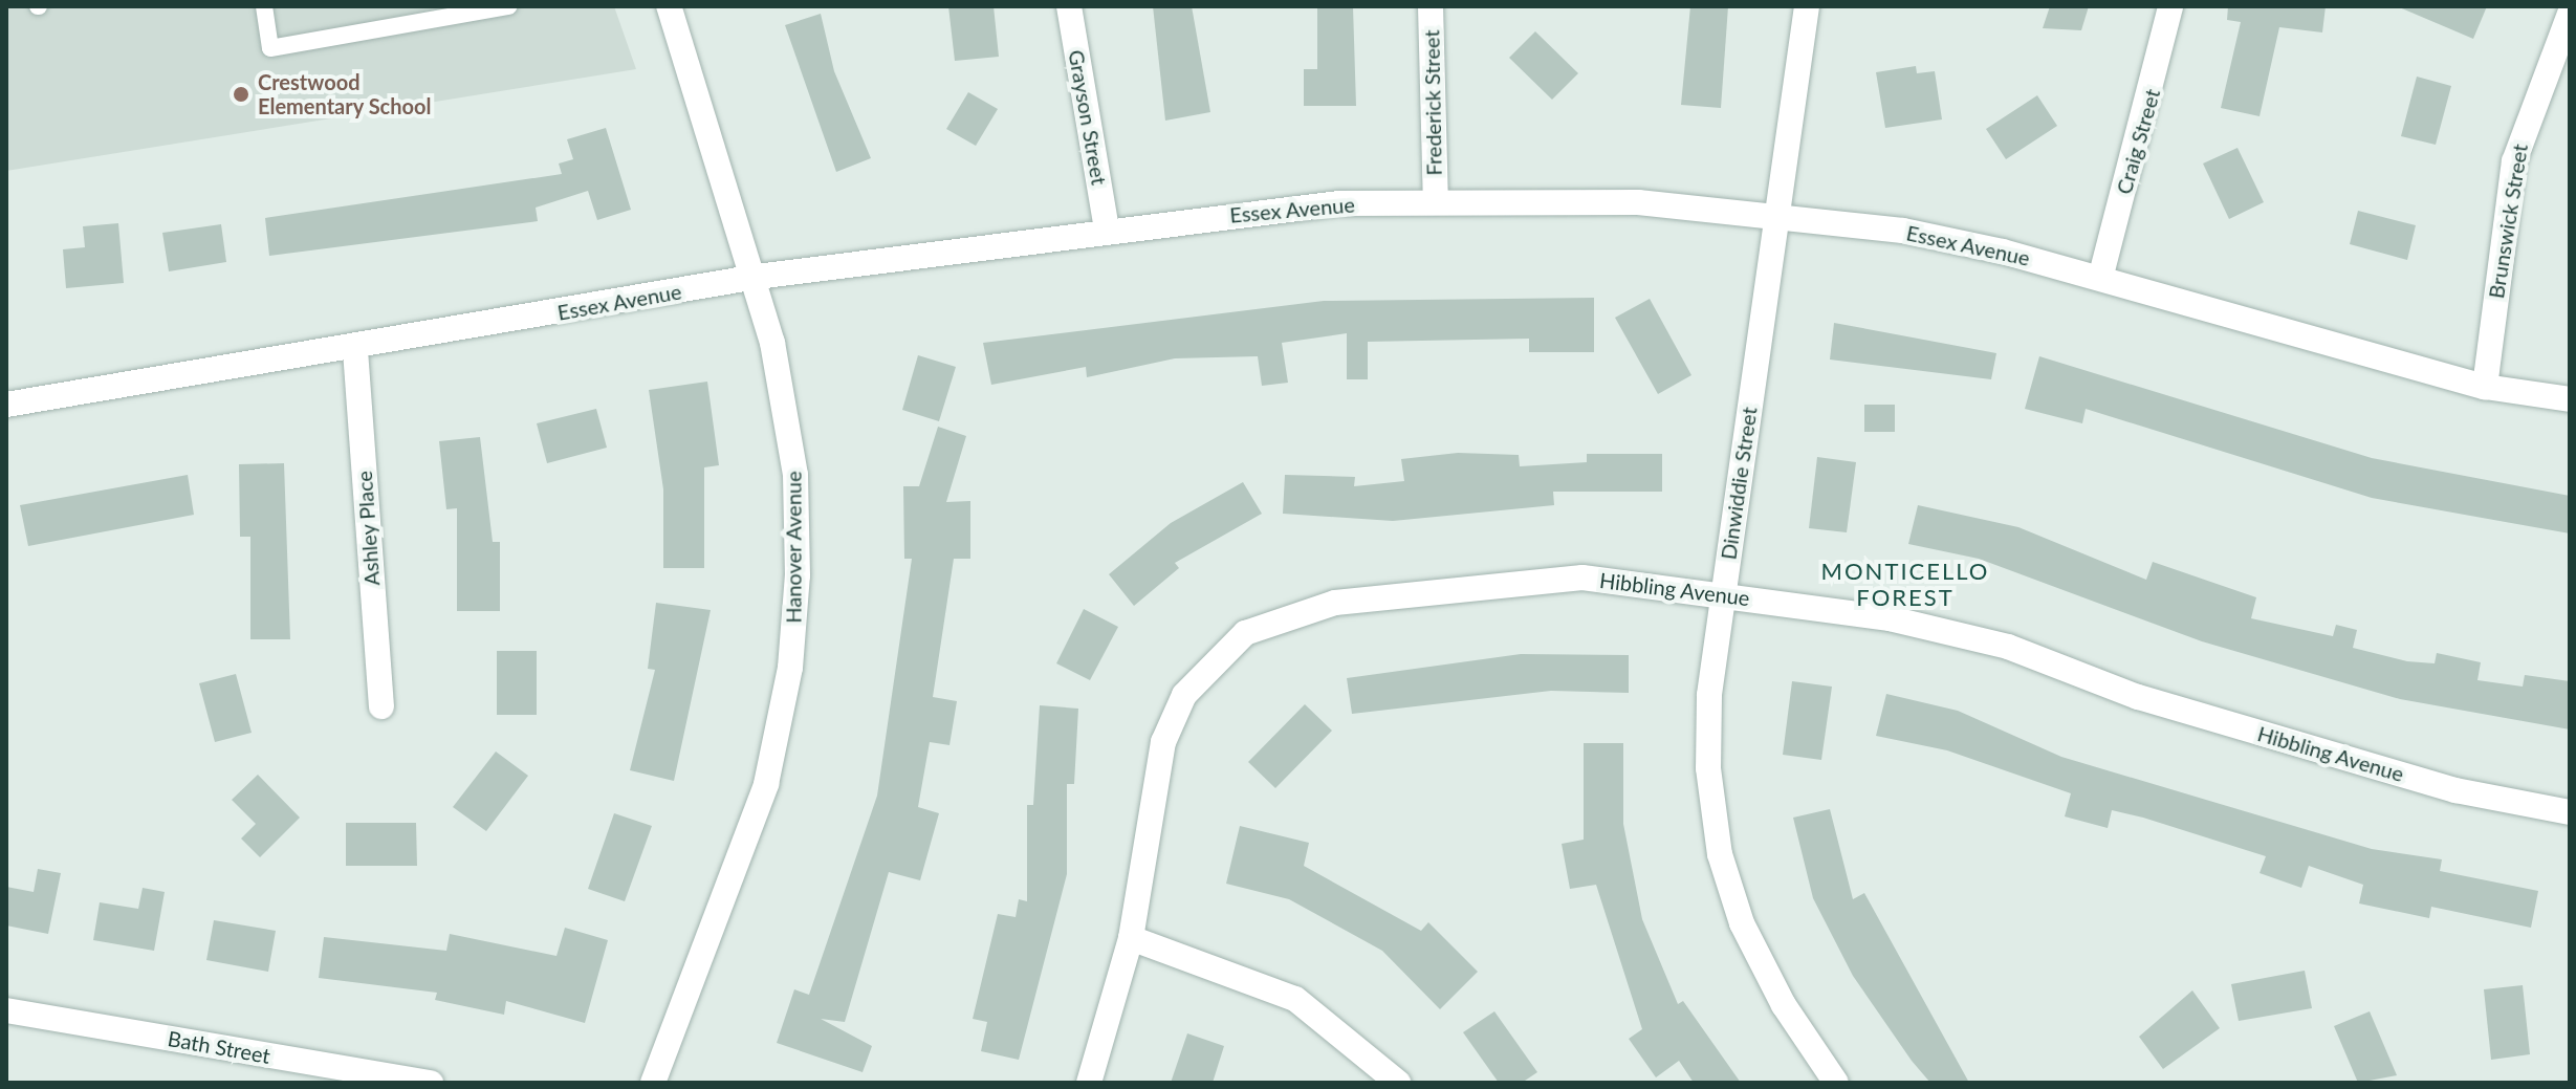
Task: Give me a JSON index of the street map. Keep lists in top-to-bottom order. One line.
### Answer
{"streets":{"street":["Frederick Street","Grayson Street","Craig Street","Essex Avenue","Brunswick Street","Dinwiddie Street","Ashley Place","Hanover Avenue","Hibbling Avenue","Bath Street"]},"crossings":[["Frederick Street","Essex Avenue"],["Grayson Street","Essex Avenue"],["Craig Street","Essex Avenue"],["Essex Avenue","Brunswick Street"],["Essex Avenue","Dinwiddie Street"],["Essex Avenue","Ashley Place"],["Essex Avenue","Hanover Avenue"],["Dinwiddie Street","Hibbling Avenue"]],"districts":["MONTICELLO FOREST"],"places":["Crestwood Elementary School"]}
